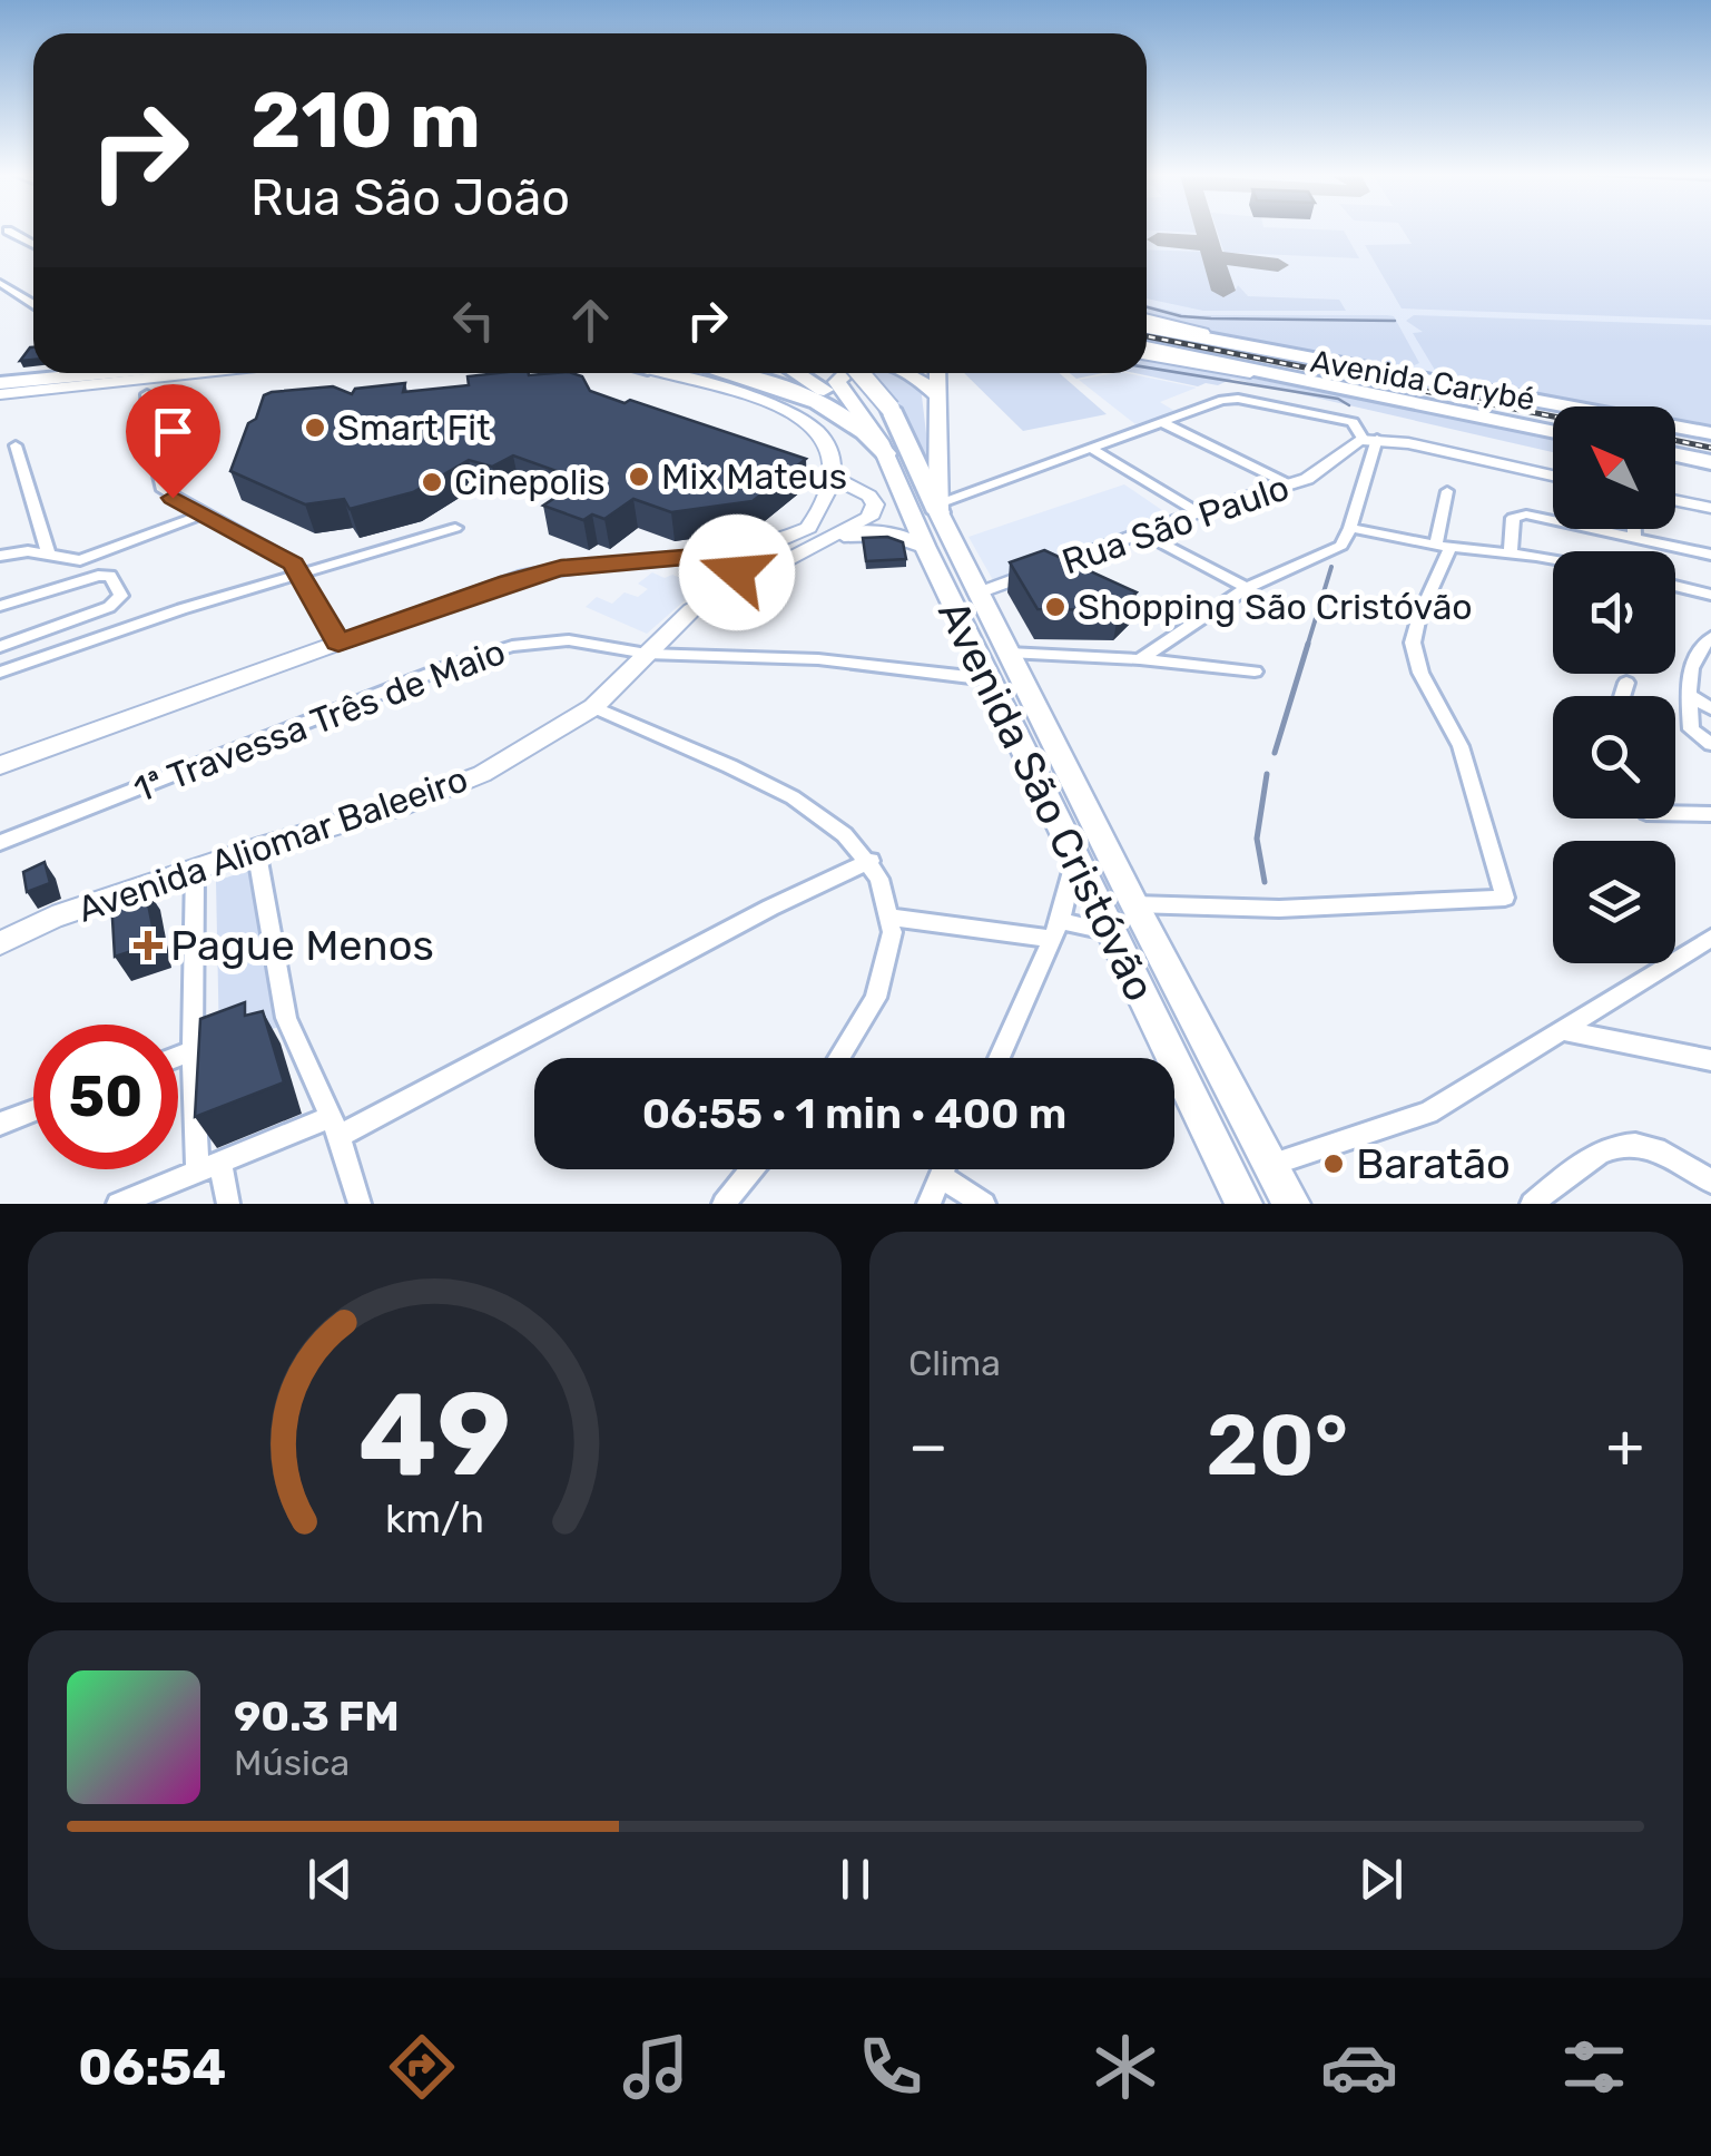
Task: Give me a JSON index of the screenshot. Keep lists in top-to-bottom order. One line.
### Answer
{"streets":{"highway":["Avenida Carybé"],"main road":["Avenida São Cristóvão","Avenida Aliomar Baleeiro"],"street":["Rua São Paulo","1ª Travessa Três de Maio"]},"crossings":[["Rua São Paulo","Avenida São Cristóvão"],["1ª Travessa Três de Maio","Avenida São Cristóvão"],["1ª Travessa Três de Maio","Avenida Aliomar Baleeiro"]],"places":{"other":["Smart Fit","Mix Mateus","Cinepolis","Shopping São Cristóvão","Baratão"],"health":["Pague Menos"]},"north":"top left","page":{"turn":["210 m","Rua São João"],"limit":"50","trip":"06:55 · 1 min · 400 m","tile":"Clima","heat":["−","20°","+"],"song":["90.3 FM","Música"],"tabs":"06:54","gauge":["49","km/h"]}}
